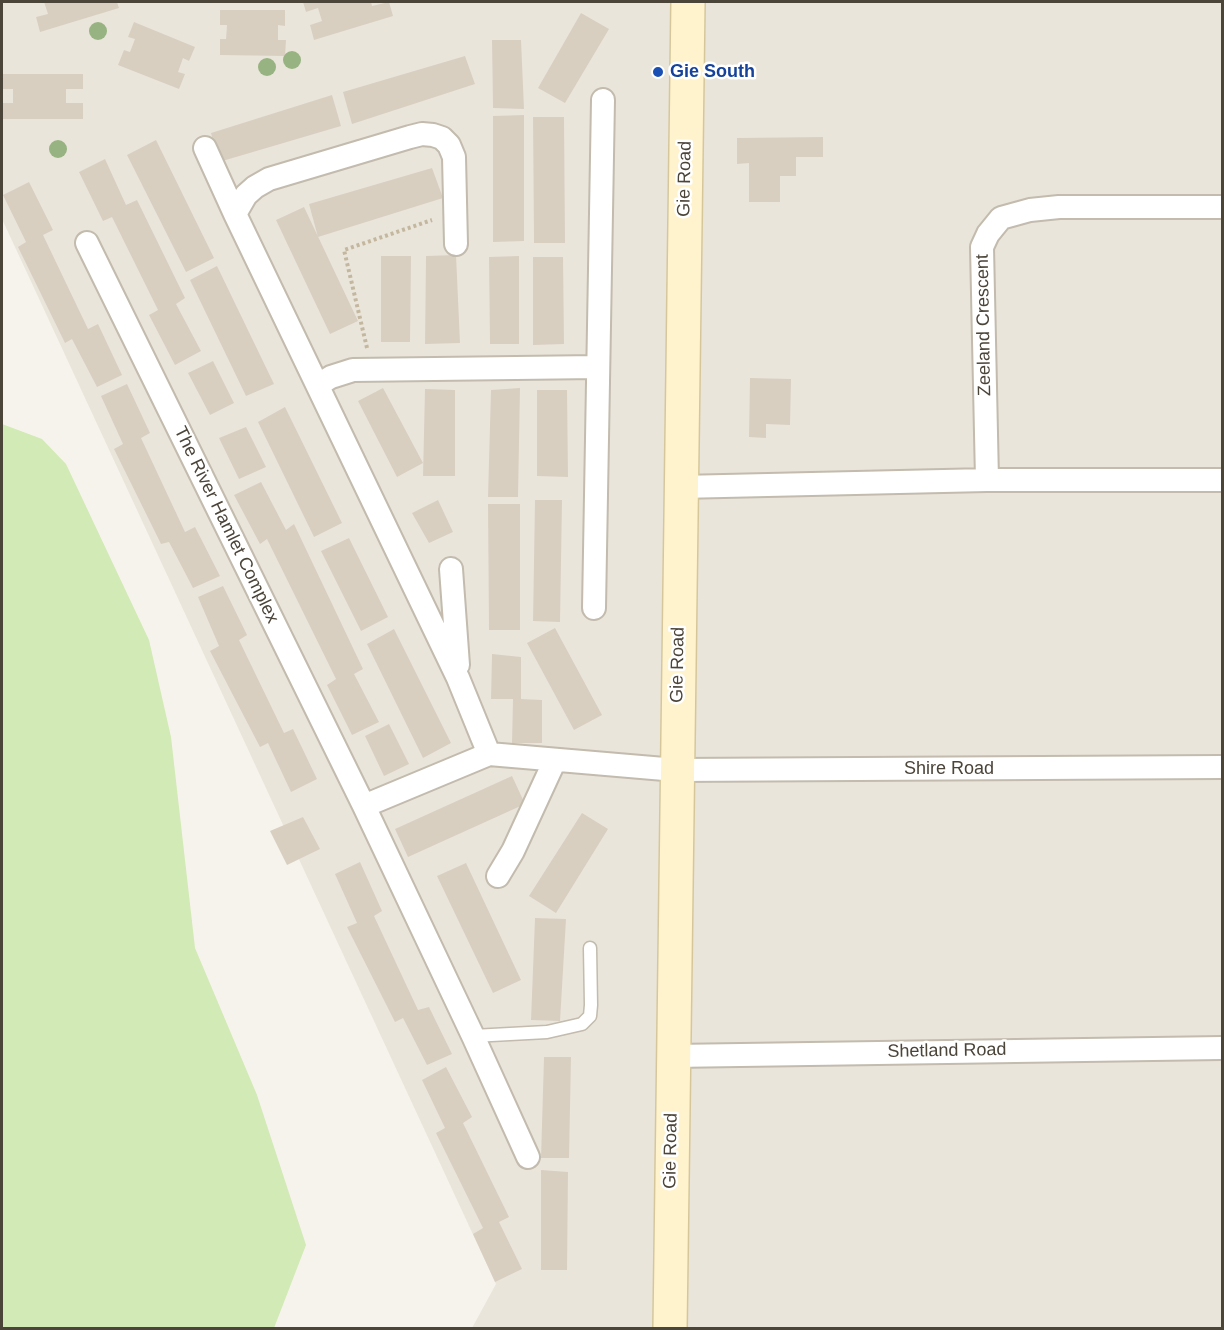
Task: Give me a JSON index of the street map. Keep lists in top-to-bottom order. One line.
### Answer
{"streets":{"street":["Gie Road","Zeeland Crescent","The River Hamlet Complex","Shire Road","Shetland Road"]},"crossings":[["Gie Road","Shire Road"],["Gie Road","Shetland Road"]],"places":["Gie South"]}
